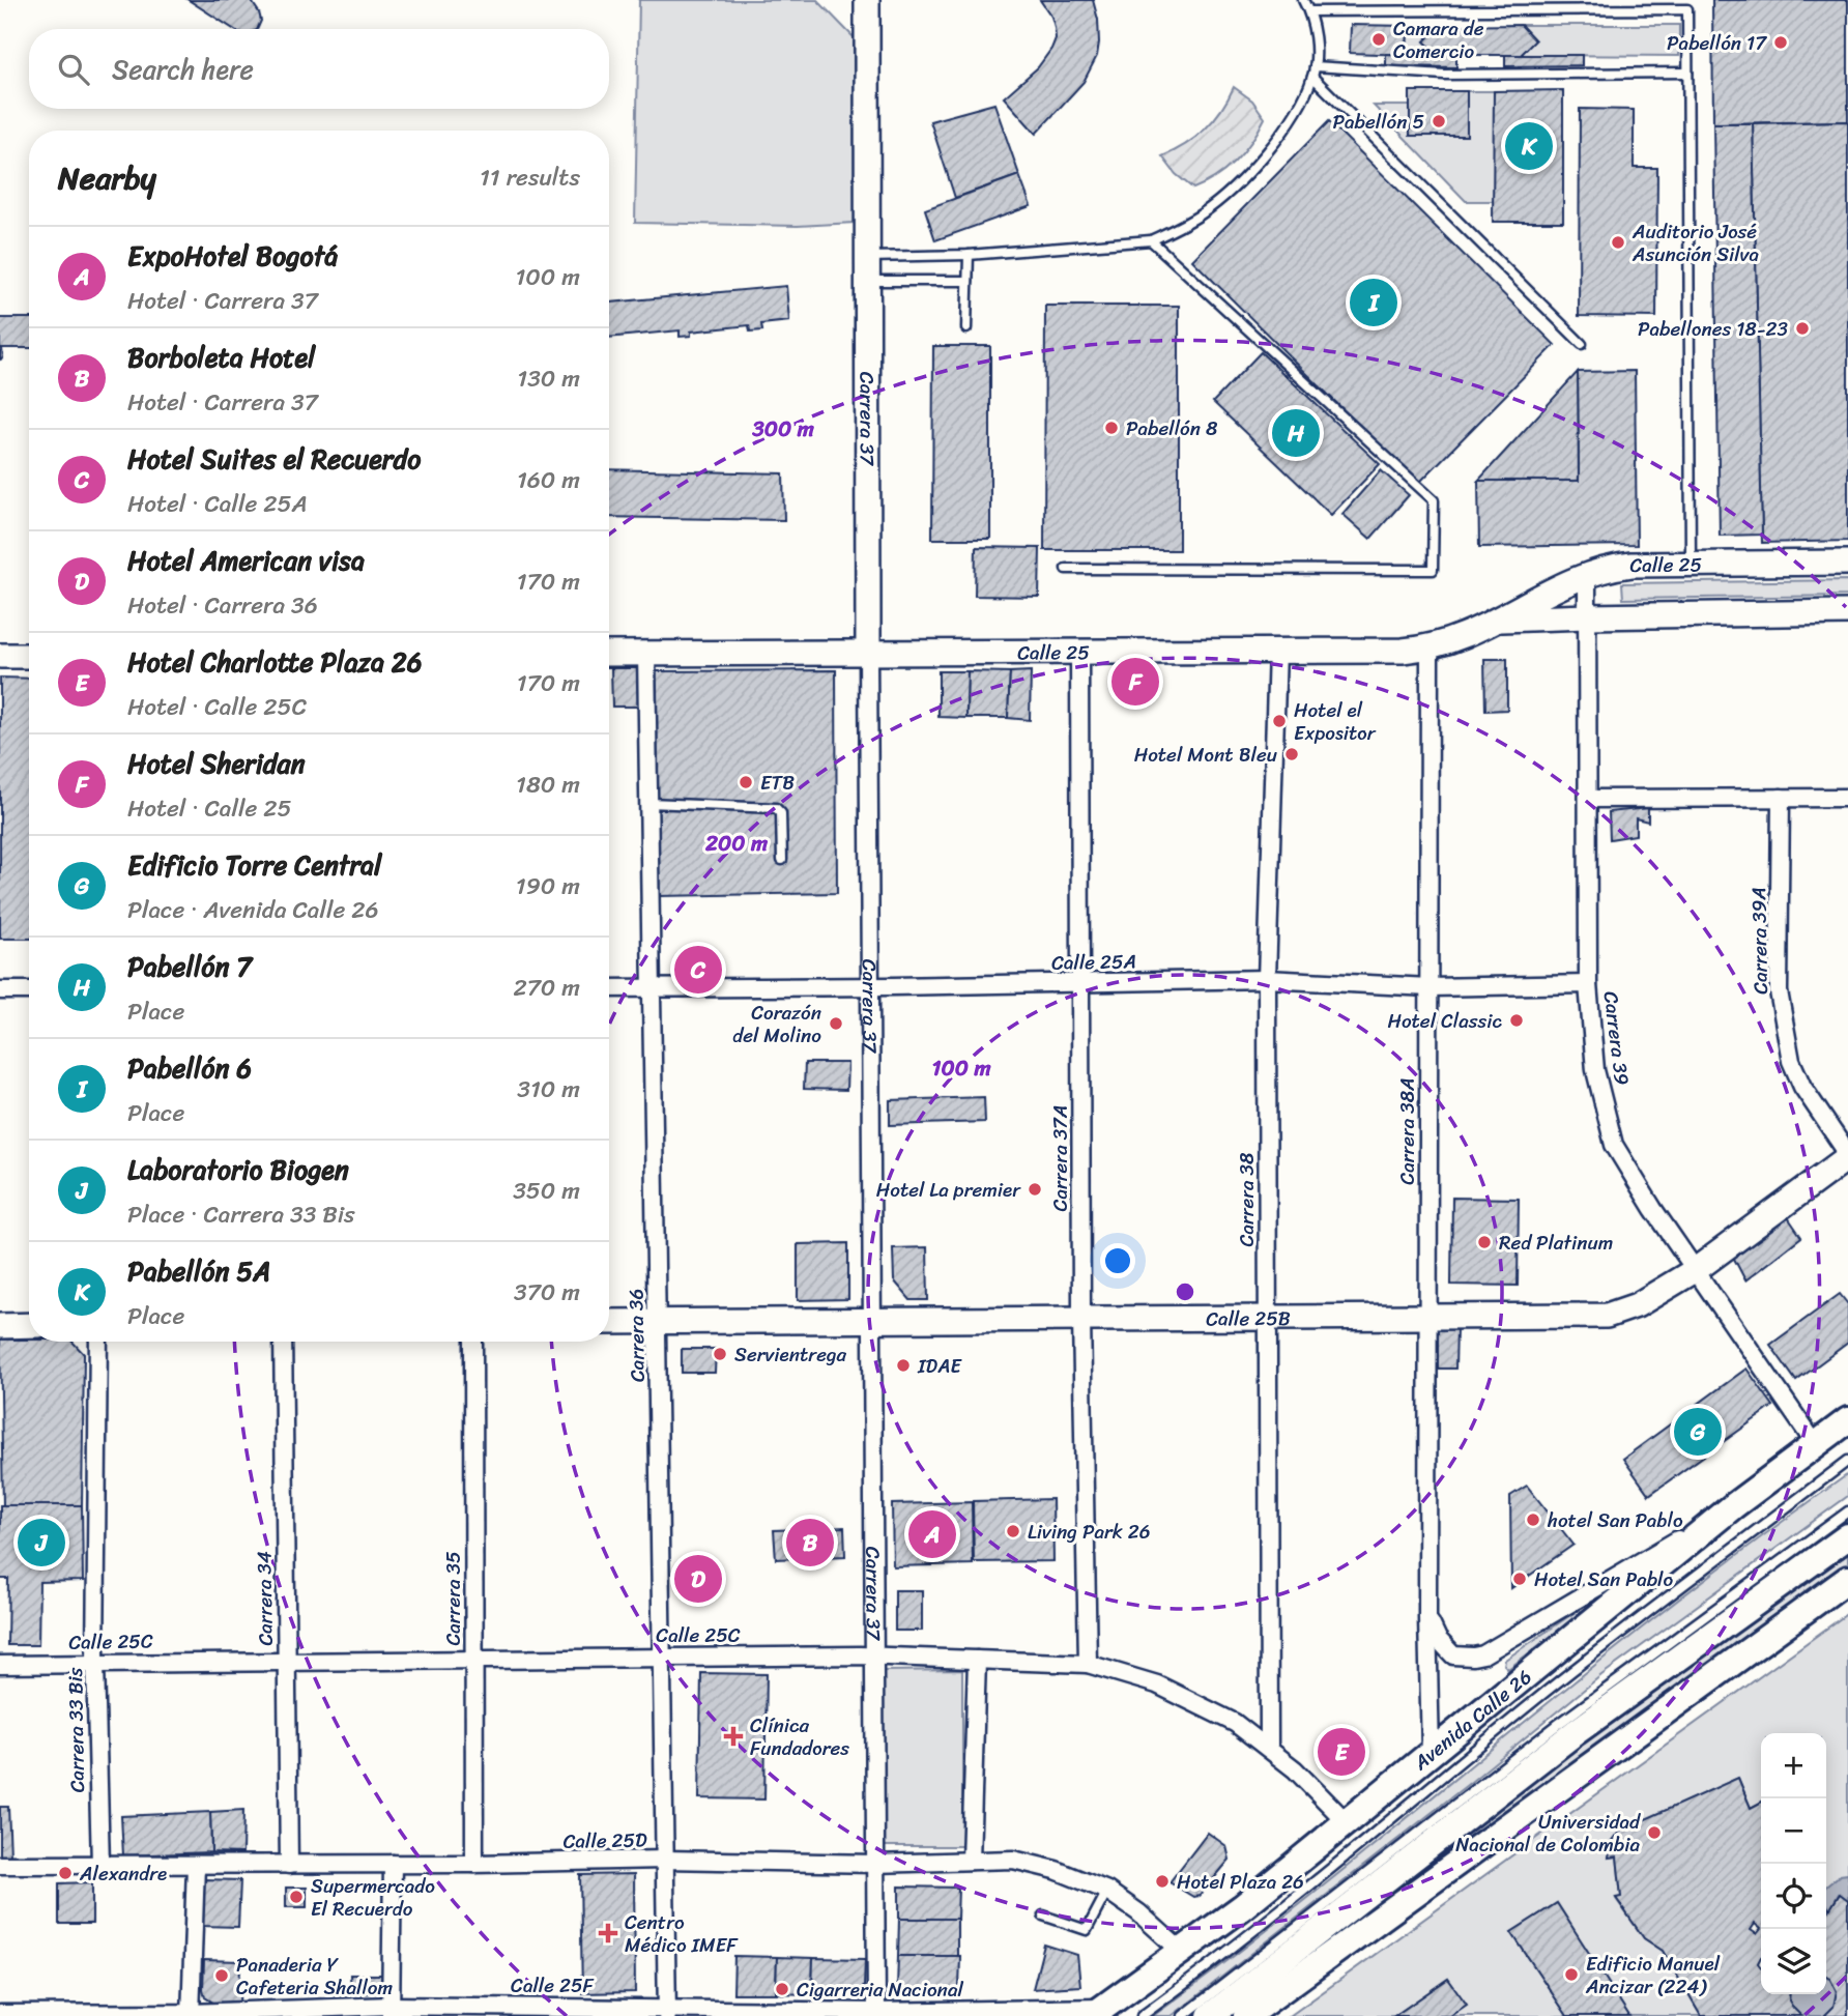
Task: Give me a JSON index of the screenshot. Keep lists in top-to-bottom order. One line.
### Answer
{"streets":{"main road":["Avenida Calle 26"],"street":["Carrera 37","Calle 25","Carrera 39A","Calle 25A","Carrera 39","Carrera 38A","Carrera 37A","Carrera 38","Calle 25B","Carrera 36","Carrera 34","Carrera 35","Calle 25C","Carrera 33 Bis","Calle 25D","Calle 25F"]},"crossings":[["Carrera 37","Calle 25"],["Carrera 37","Calle 25A"],["Carrera 37","Calle 25B"],["Carrera 37","Calle 25C"],["Carrera 37","Calle 25D"],["Carrera 37","Calle 25F"],["Calle 25","Carrera 39"],["Calle 25","Carrera 38A"],["Calle 25","Carrera 37A"],["Calle 25","Carrera 38"],["Calle 25","Carrera 36"],["Carrera 39A","Calle 25B"],["Calle 25A","Carrera 39"],["Calle 25A","Carrera 38A"],["Calle 25A","Carrera 37A"],["Calle 25A","Carrera 38"],["Calle 25A","Carrera 36"],["Carrera 39","Calle 25B"],["Carrera 39","Avenida Calle 26"],["Carrera 38A","Calle 25B"],["Carrera 38A","Avenida Calle 26"],["Carrera 37A","Calle 25B"],["Carrera 37A","Calle 25C"],["Carrera 38","Calle 25B"],["Carrera 38","Calle 25C"],["Calle 25B","Carrera 36"],["Carrera 36","Calle 25C"],["Carrera 36","Calle 25D"],["Carrera 36","Calle 25F"],["Carrera 34","Calle 25C"],["Carrera 34","Calle 25D"],["Carrera 35","Calle 25C"],["Carrera 35","Calle 25D"],["Calle 25C","Avenida Calle 26"],["Calle 25C","Carrera 33 Bis"],["Avenida Calle 26","Calle 25D"],["Avenida Calle 26","Calle 25F"],["Carrera 33 Bis","Calle 25D"]],"places":{"other":["Camara de Comercio","Pabellón 17","Pabellón 5","Auditorio José Asunción Silva","Pabellones 18-23","Pabellón 8","Hotel el Expositor","Hotel Mont Bleu","ETB","Hotel Classic","Corazón del Molino","Hotel La premier","Red Platinum","Servientrega","IDAE","hotel San Pablo","Living Park 26","Hotel San Pablo","Universidad Nacional de Colombia","Alexandre","Hotel Plaza 26","Supermercado El Recuerdo","Edificio Manuel Ancizar (224)","Panaderia Y Cafeteria Shallom","Cigarreria Nacional"],"health":["Clínica Fundadores","Centro Médico IMEF"]},"page":{"search":"Search here","pins":["K","I","H","F","C","G","A","B","J","D","E"],"heading":["Nearby","11 results"],"list":[{"mark":"A","name":"ExpoHotel Bogotá","note":"Hotel · Carrera 37","value":"100 m"},{"mark":"B","name":"Borboleta Hotel","note":"Hotel · Carrera 37","value":"130 m"},{"mark":"C","name":"Hotel Suites el Recuerdo","note":"Hotel · Calle 25A","value":"160 m"},{"mark":"D","name":"Hotel American visa","note":"Hotel · Carrera 36","value":"170 m"},{"mark":"E","name":"Hotel Charlotte Plaza 26","note":"Hotel · Calle 25C","value":"170 m"},{"mark":"F","name":"Hotel Sheridan","note":"Hotel · Calle 25","value":"180 m"},{"mark":"G","name":"Edificio Torre Central","note":"Place · Avenida Calle 26","value":"190 m"},{"mark":"H","name":"Pabellón 7","note":"Place","value":"270 m"},{"mark":"I","name":"Pabellón 6","note":"Place","value":"310 m"},{"mark":"J","name":"Laboratorio Biogen","note":"Place · Carrera 33 Bis","value":"350 m"},{"mark":"K","name":"Pabellón 5A","note":"Place","value":"370 m"}],"map_buttons":["+","−"]},"rings":["300 m","200 m","100 m"]}
